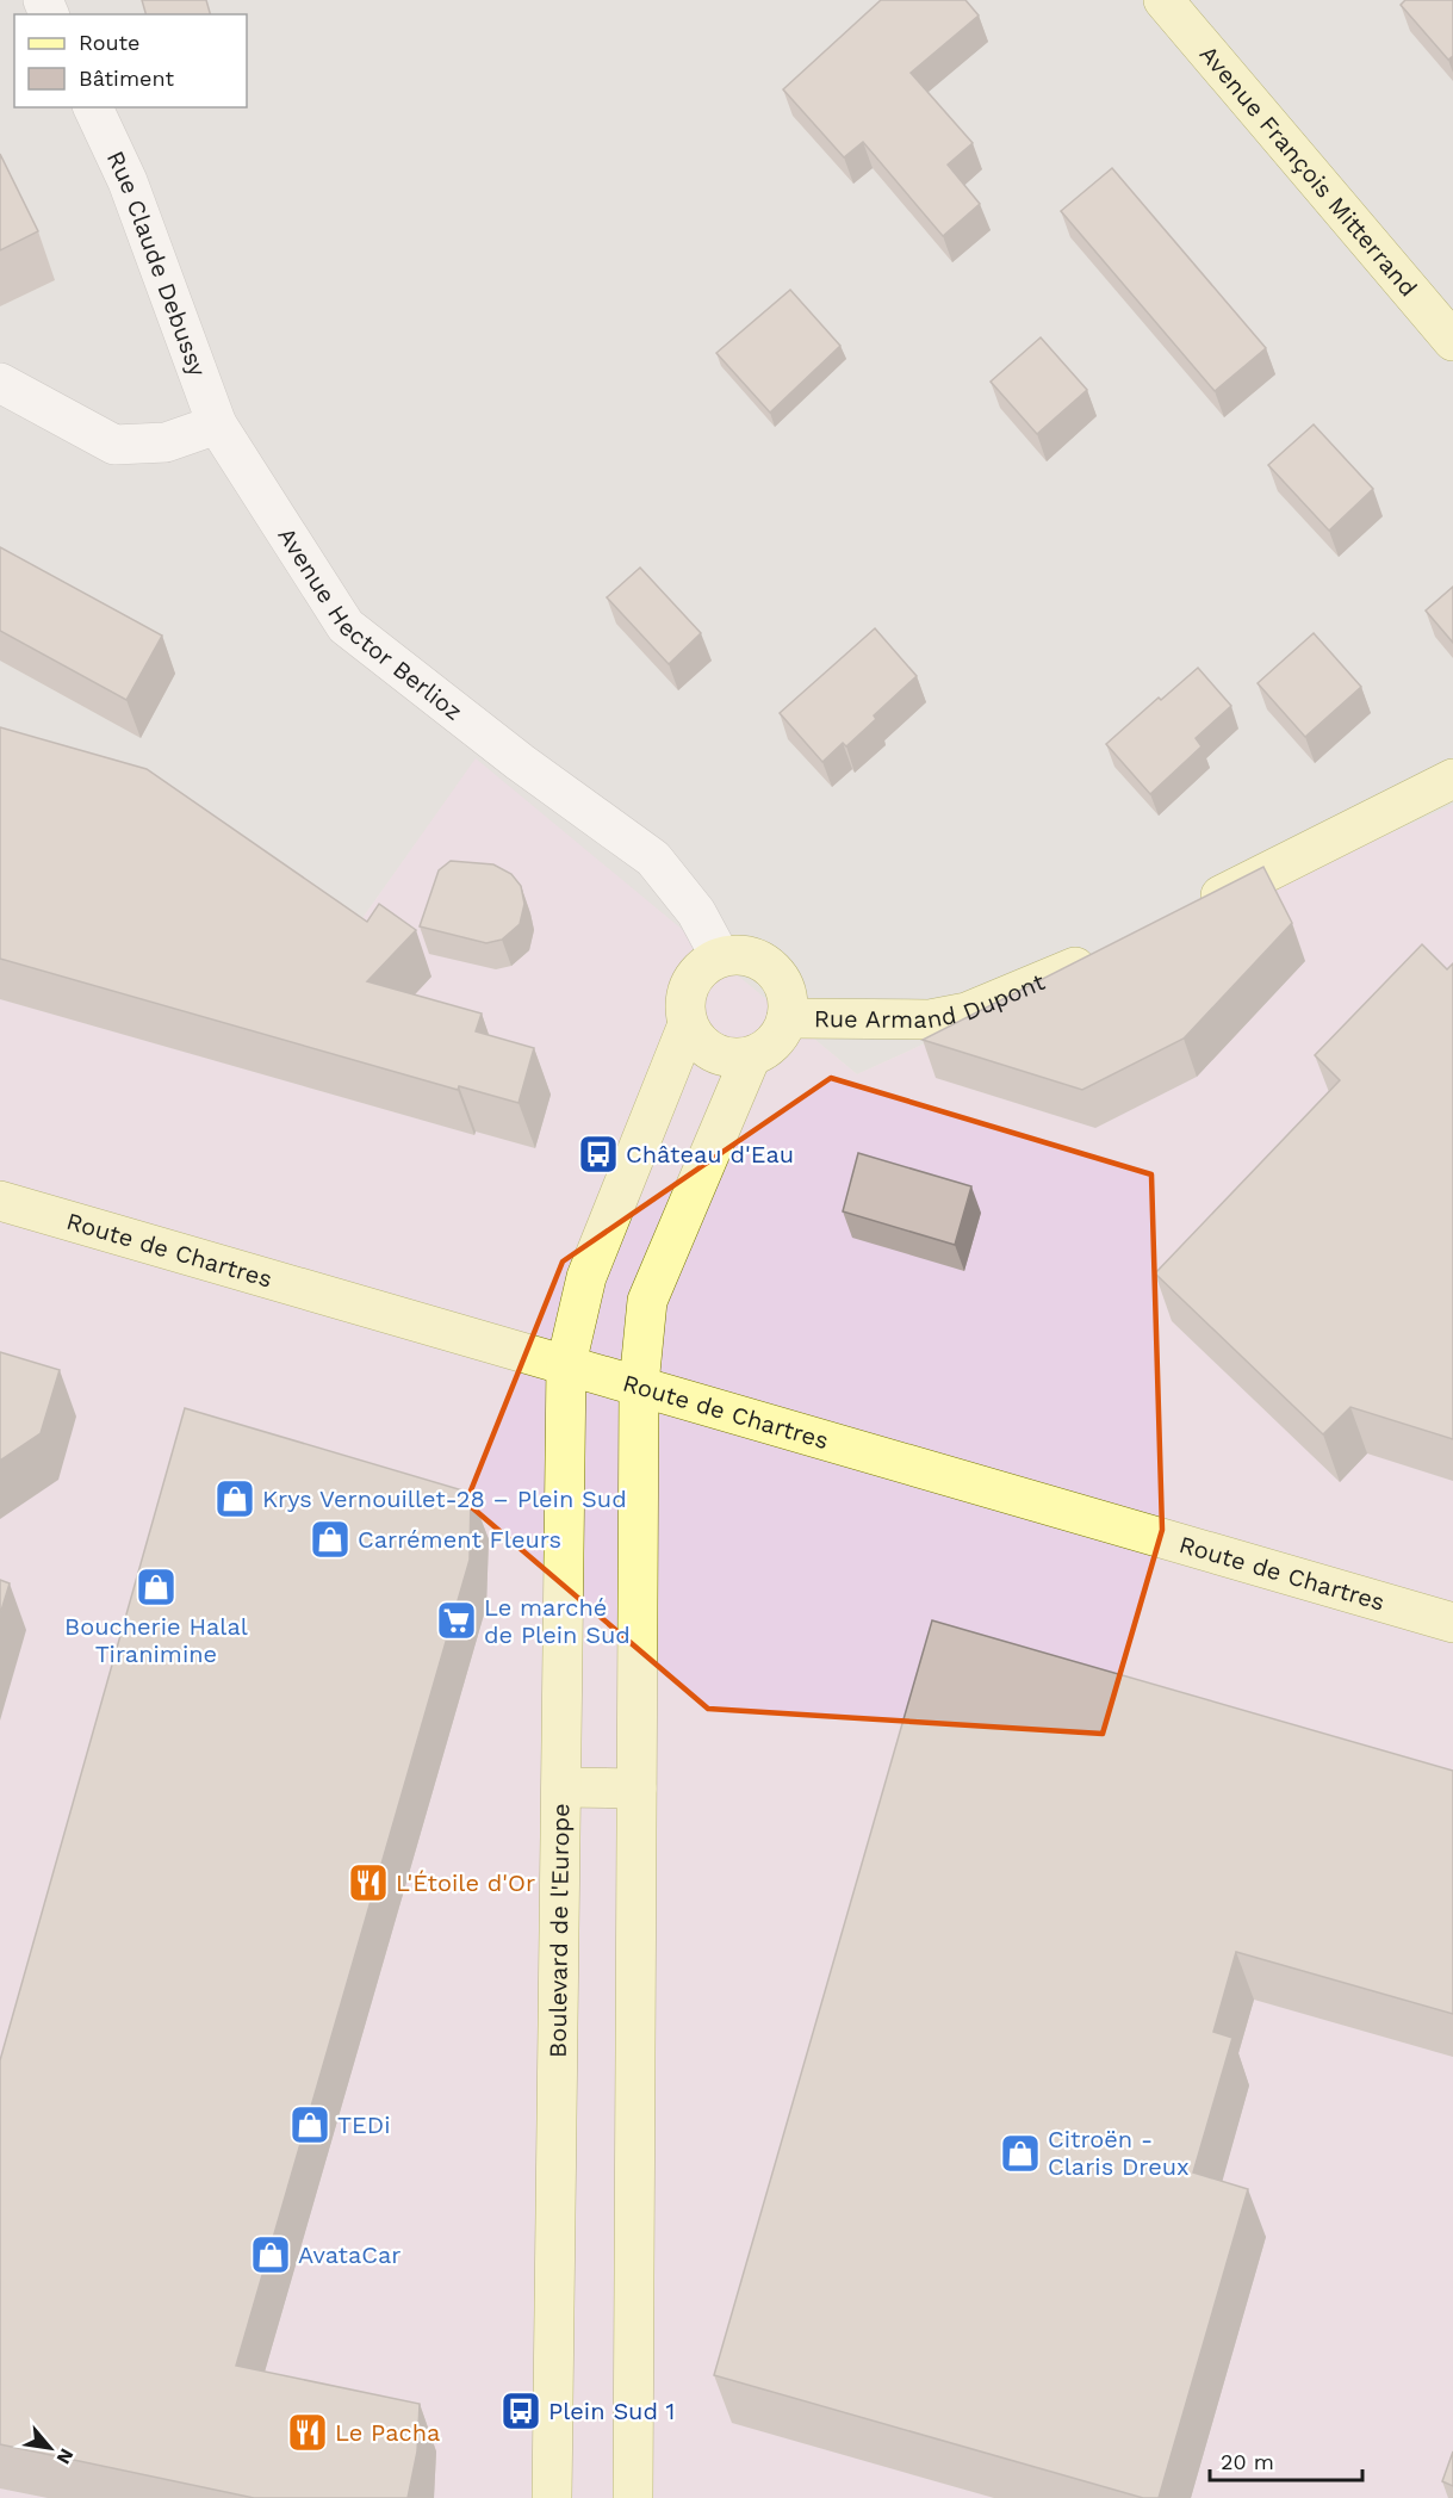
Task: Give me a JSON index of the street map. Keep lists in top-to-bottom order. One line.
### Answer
{"streets":{"street":["Avenue François Mitterrand","Rue Claude Debussy","Avenue Hector Berlioz","Rue Armand Dupont","Route de Chartres","Boulevard de l'Europe"]},"crossings":[["Rue Claude Debussy","Avenue Hector Berlioz"],["Avenue Hector Berlioz","Rue Armand Dupont"],["Route de Chartres","Boulevard de l'Europe"]],"places":{"bus stop":["Château d'Eau","Plein Sud 1"],"shop":["Krys Vernouillet-28 – Plein Sud","Carrément Fleurs","Boucherie Halal Tiranimine","TEDi","Citroën - Claris Dreux","AvataCar"],"supermarket":["Le marché de Plein Sud"],"restaurant":["L'Étoile d'Or","Le Pacha"]},"legend":["Route","Bâtiment"],"scale_bar":"20 m","north":"bottom right"}
